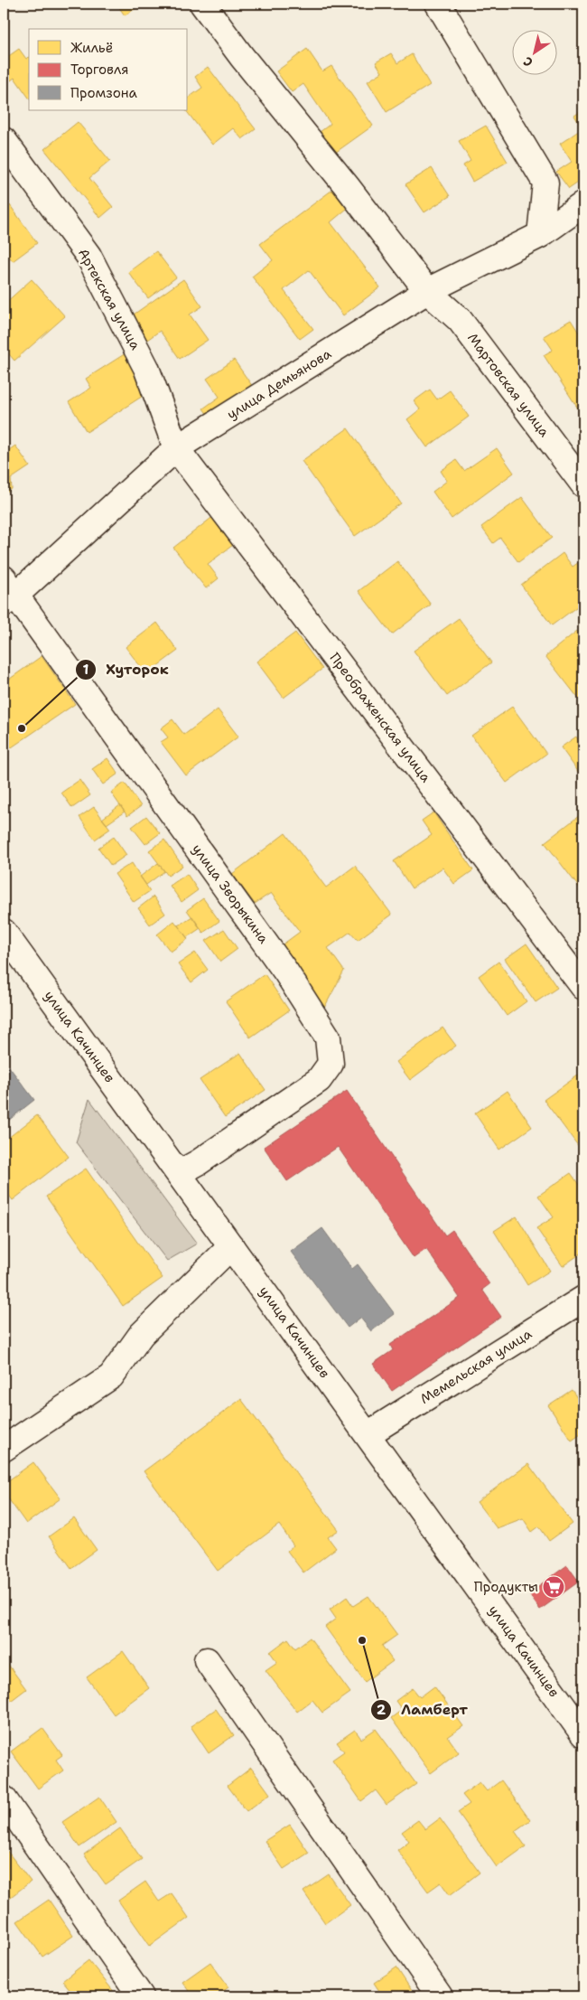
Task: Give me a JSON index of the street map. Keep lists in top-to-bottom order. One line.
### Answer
{"streets":{"street":["Артекская улица","улица Демьянова","Мартовская улица","Преображенская улица","улица Зворыкина","улица Качинцев","Мемельская улица"]},"crossings":[["Артекская улица","улица Демьянова"],["Артекская улица","Преображенская улица"],["улица Демьянова","Мартовская улица"],["улица Демьянова","Преображенская улица"],["улица Демьянова","улица Зворыкина"],["улица Зворыкина","улица Качинцев"],["улица Качинцев","Мемельская улица"]],"places":{"other":["Хуторок","Ламберт"],"supermarket":["Продукты"]},"legend":["Жильё","Торговля","Промзона"],"north":"bottom left"}
